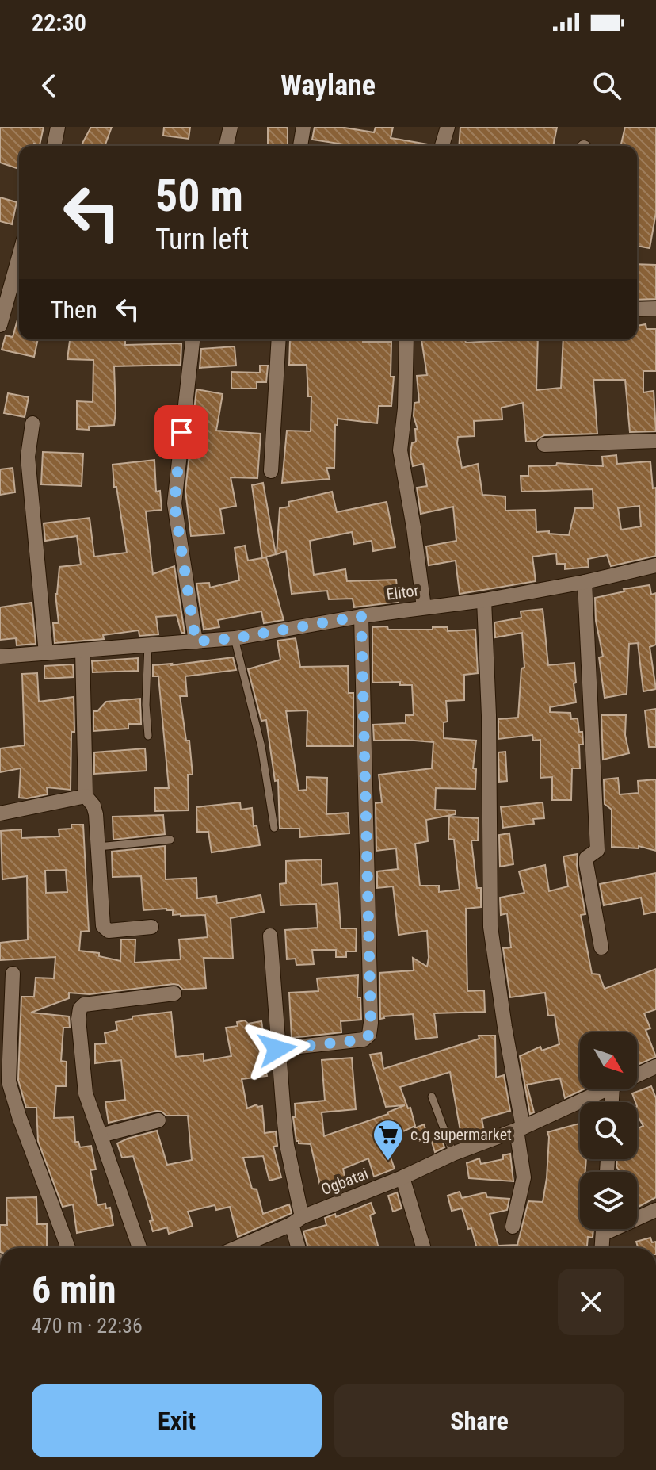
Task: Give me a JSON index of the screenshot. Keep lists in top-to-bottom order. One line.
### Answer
{"streets":{"street":["Elitor","Ogbatai"]},"places":{"supermarket":["c.g supermarket"]},"north":"bottom right","page":{"status":"22:30","header":"Waylane","turn":["50 m","Turn left"],"then":"Then","heading":["6 min","470 m · 22:36"],"buttons":["Exit","Share"]}}
